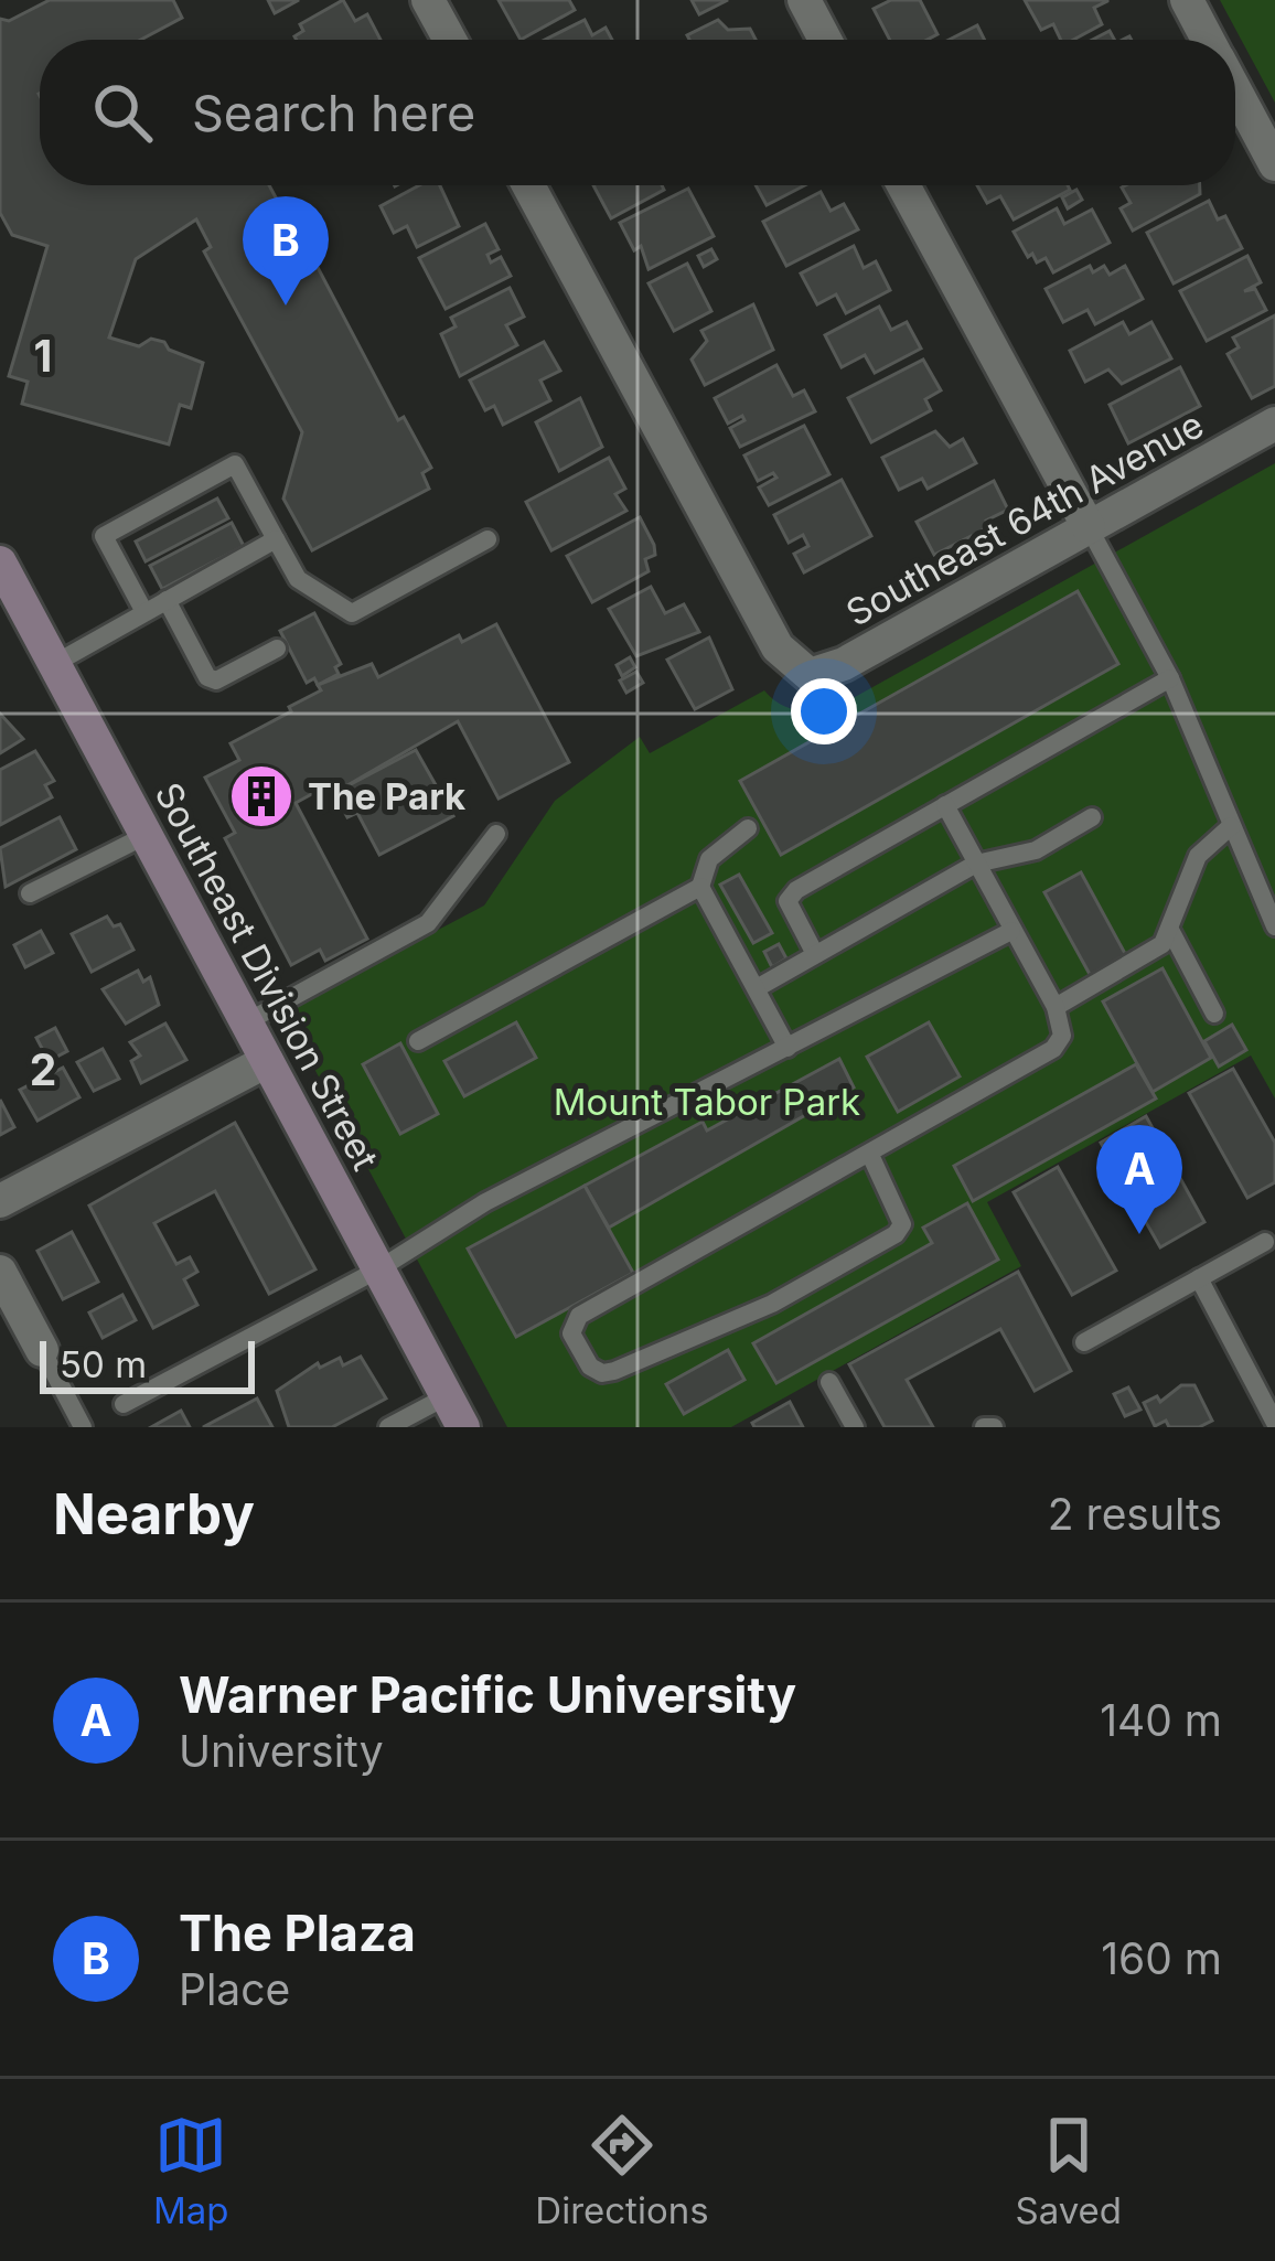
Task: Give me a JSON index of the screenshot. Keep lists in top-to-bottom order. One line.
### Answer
{"streets":{"main road":["Southeast Division Street"],"street":["Southeast 64th Avenue"]},"parks":["Mount Tabor Park"],"places":{"building":["The Park"]},"scale_bar":"50 m","page":{"search":"Search here","pins":["B","A"],"scale":"50 m","heading":["Nearby","2 results"],"list":[{"mark":"A","name":"Warner Pacific University","note":"University","value":"140 m"},{"mark":"B","name":"The Plaza","note":"Place","value":"160 m"}],"nav":["Map","Directions","Saved"]},"grid":{"rows":["1","2"]}}
